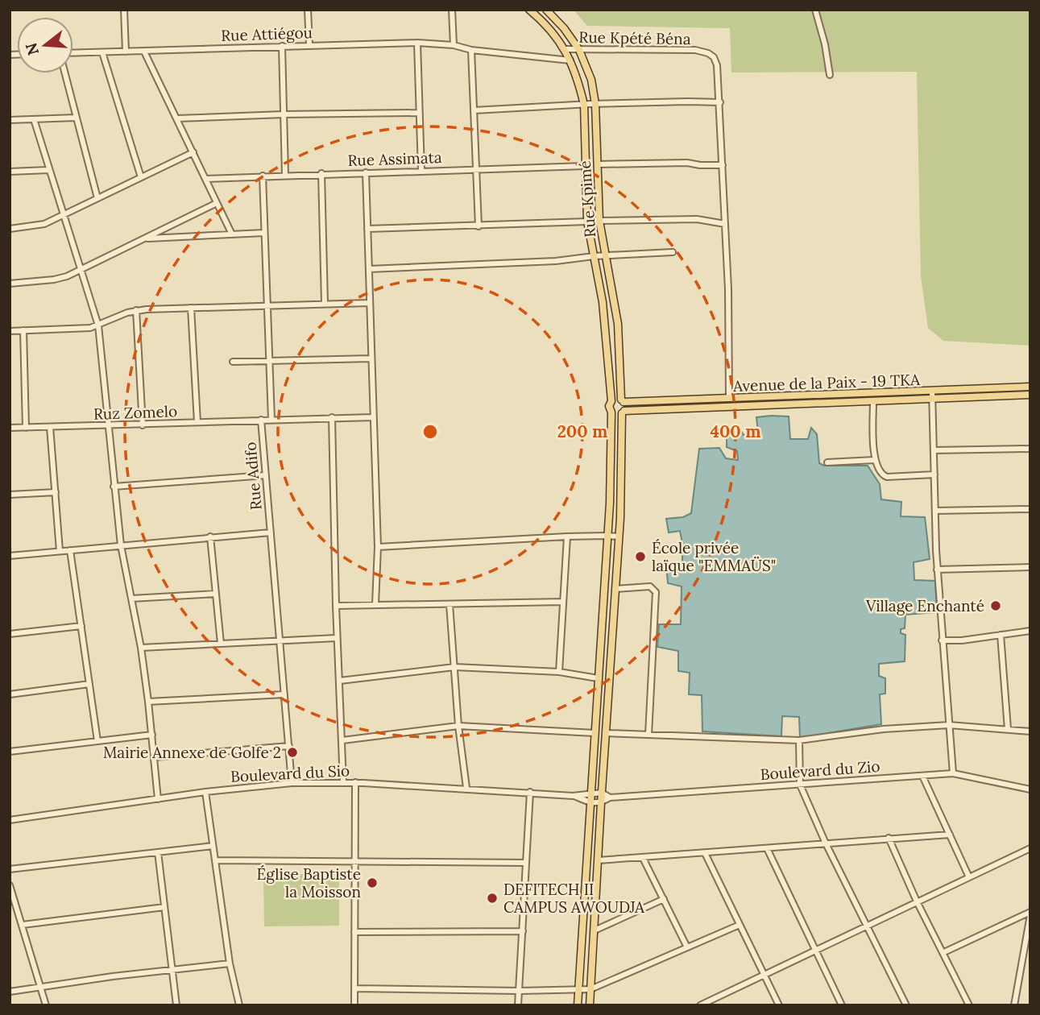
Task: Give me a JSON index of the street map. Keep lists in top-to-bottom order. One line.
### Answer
{"streets":{"main road":["Rue Kpété Béna","Rue Kpimé","Avenue de la Paix - 19 TKA"],"street":["Rue Attiégou","Rue Assimata","Ruz Zomelo","Rue Adifo","Boulevard du Zio","Boulevard du Sio"]},"crossings":[["Rue Kpété Béna","Rue Kpimé"],["Rue Kpimé","Avenue de la Paix - 19 TKA"],["Ruz Zomelo","Rue Adifo"],["Rue Adifo","Boulevard du Sio"],["Boulevard du Zio","Boulevard du Sio"]],"places":["École privée laïque \"EMMAÜS\"","Village Enchanté","Mairie Annexe de Golfe 2","Église Baptiste la Moisson","DEFITECH II CAMPUS AWOUDJA"],"north":"left","rings":["200 m","400 m"]}
